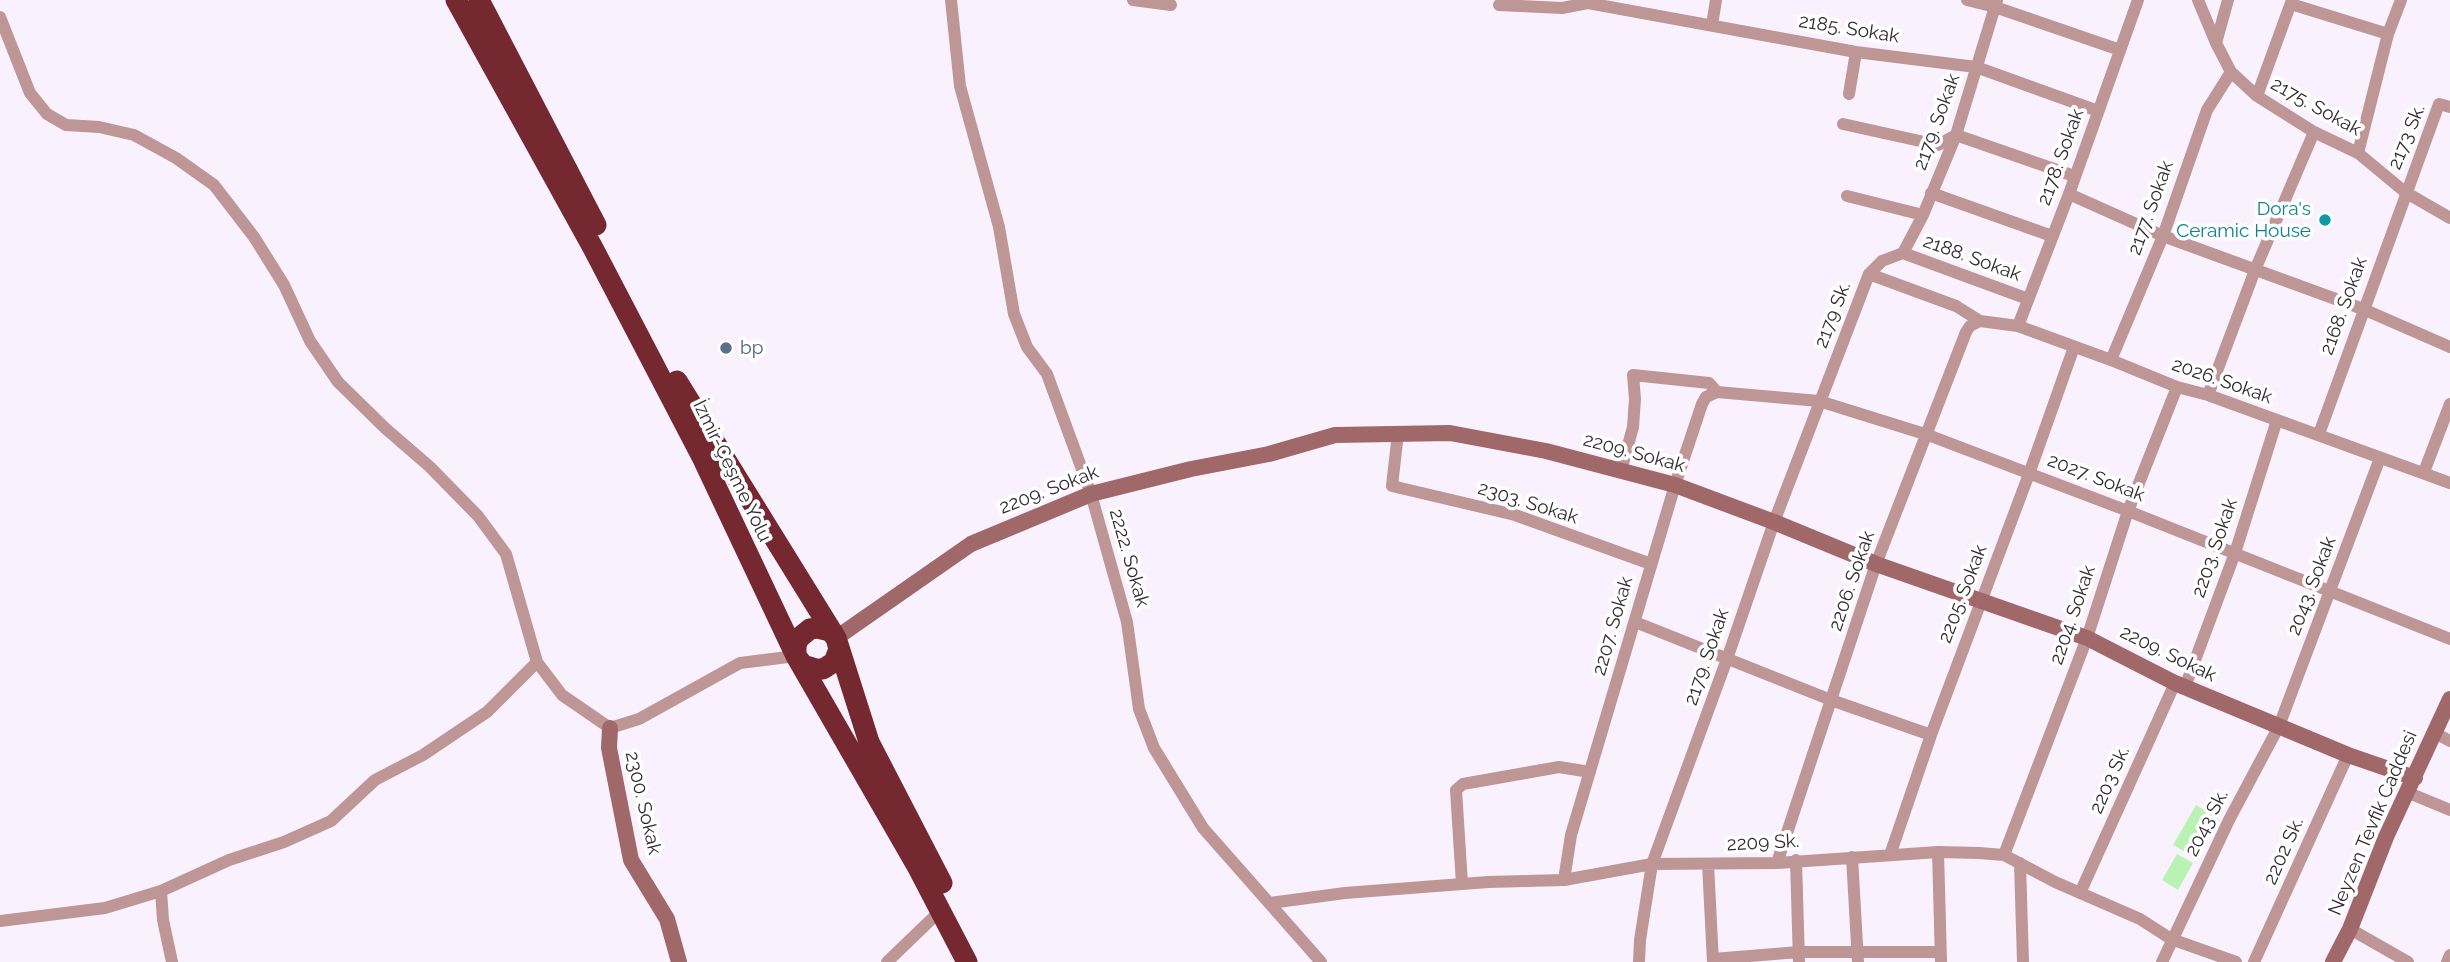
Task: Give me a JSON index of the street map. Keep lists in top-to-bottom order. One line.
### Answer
{"streets":{"highway":["İzmir-Çeşme Yolu"],"street":["2185. Sokak","2175. Sokak","2179. Sokak","2173 Sk.","2178. Sokak","2177. Sokak","2188. Sokak","2168. Sokak","2179 Sk.","2026. Sokak","2209. Sokak","2027. Sokak","2303. Sokak","2203. Sokak","2222. Sokak","2206. Sokak","2043. Sokak","2205. Sokak","2204. Sokak","2207. Sokak","2203 Sk.","2300. Sokak","2043 Sk.","Neyzen Tevfik Caddesi","2209 Sk.","2202 Sk."]},"crossings":[["2185. Sokak","2179. Sokak"],["2185. Sokak","2178. Sokak"],["2175. Sokak","2173 Sk."],["2175. Sokak","2177. Sokak"],["2175. Sokak","2168. Sokak"],["2179. Sokak","2188. Sokak"],["2179. Sokak","2179 Sk."],["2179. Sokak","2209. Sokak"],["2179. Sokak","2027. Sokak"],["2179. Sokak","2209 Sk."],["2173 Sk.","2168. Sokak"],["2178. Sokak","2188. Sokak"],["2178. Sokak","2026. Sokak"],["2177. Sokak","2026. Sokak"],["2188. Sokak","2179 Sk."],["2168. Sokak","2026. Sokak"],["2026. Sokak","2203. Sokak"],["2026. Sokak","2206. Sokak"],["2026. Sokak","2043. Sokak"],["2026. Sokak","2205. Sokak"],["2026. Sokak","2204. Sokak"],["2209. Sokak","İzmir-Çeşme Yolu"],["2209. Sokak","2027. Sokak"],["2209. Sokak","2303. Sokak"],["2209. Sokak","2203. Sokak"],["2209. Sokak","2222. Sokak"],["2209. Sokak","2206. Sokak"],["2209. Sokak","2043. Sokak"],["2209. Sokak","2205. Sokak"],["2209. Sokak","2204. Sokak"],["2209. Sokak","2207. Sokak"],["2209. Sokak","2203 Sk."],["2209. Sokak","2043 Sk."],["2209. Sokak","Neyzen Tevfik Caddesi"],["2209. Sokak","2202 Sk."],["2027. Sokak","2203. Sokak"],["2027. Sokak","2206. Sokak"],["2027. Sokak","2043. Sokak"],["2027. Sokak","2205. Sokak"],["2027. Sokak","2204. Sokak"],["2027. Sokak","2207. Sokak"],["2303. Sokak","2207. Sokak"],["2203. Sokak","2203 Sk."],["2222. Sokak","2209 Sk."],["2206. Sokak","2209 Sk."],["2043. Sokak","2043 Sk."],["2205. Sokak","2209 Sk."],["2204. Sokak","2209 Sk."],["2207. Sokak","2209 Sk."],["2203 Sk.","2209 Sk."],["2043 Sk.","2209 Sk."]],"places":["Dora's Ceramic House","bp"]}
